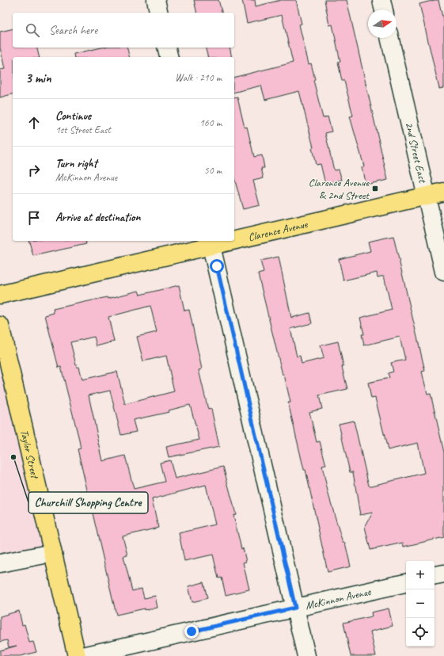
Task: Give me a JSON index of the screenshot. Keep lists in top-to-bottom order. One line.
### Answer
{"streets":{"main road":["Clarence Avenue","Taylor Street"],"street":["2nd Street East","McKinnon Avenue"]},"crossings":[["2nd Street East","Clarence Avenue"]],"places":{"transit":["Clarence Avenue & 2nd Street"],"other":["Churchill Shopping Centre"]},"north":"right","page":{"search":"Search here","heading":["3 min","Walk · 210 m"],"list":[["Continue","1st Street East","160 m"],["Turn right","McKinnon Avenue","50 m"],"Arrive at destination"],"map_buttons":["+","−"]}}
